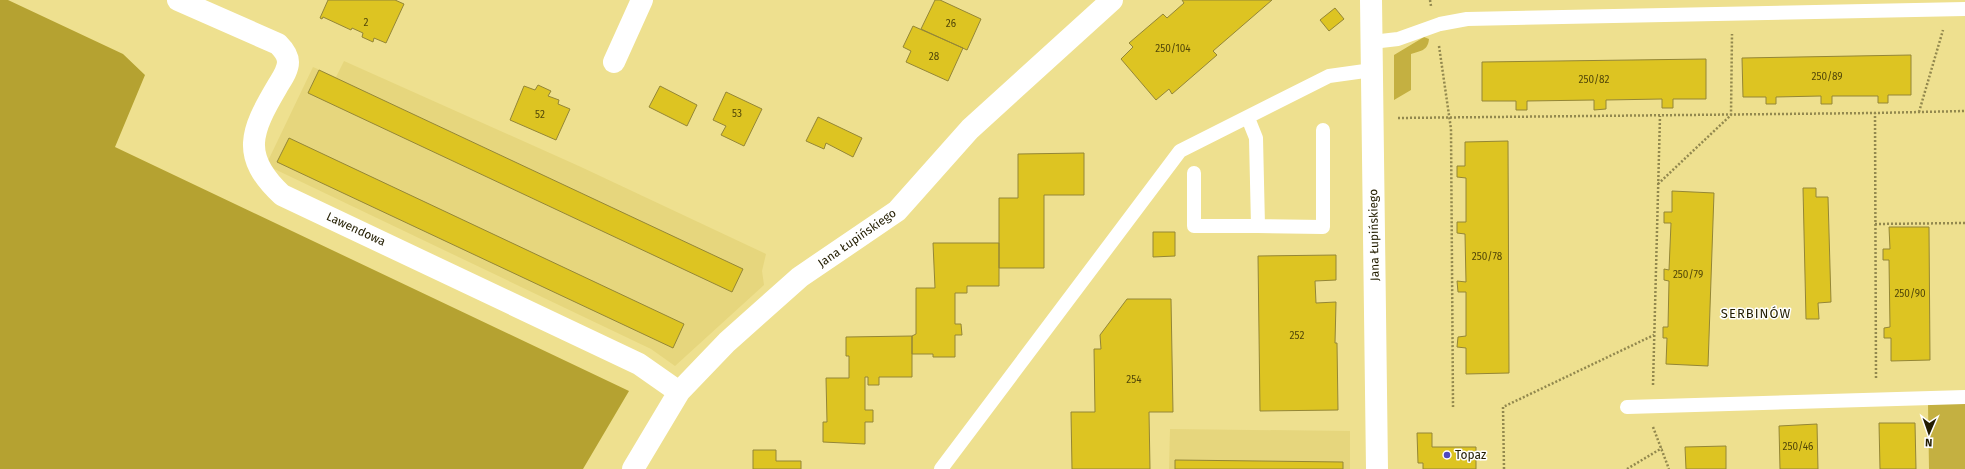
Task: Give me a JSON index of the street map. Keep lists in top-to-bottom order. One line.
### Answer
{"streets":{"street":["Lawendowa","Jana Łupińskiego"]},"crossings":[["Lawendowa","Jana Łupińskiego"]],"districts":["SERBINÓW"],"places":["Topaz"],"house_numbers":["2","26","250/104","28","250/89","250/82","53","52","250/78","250/79","250/90","252","254","250/46"],"north":"bottom"}
